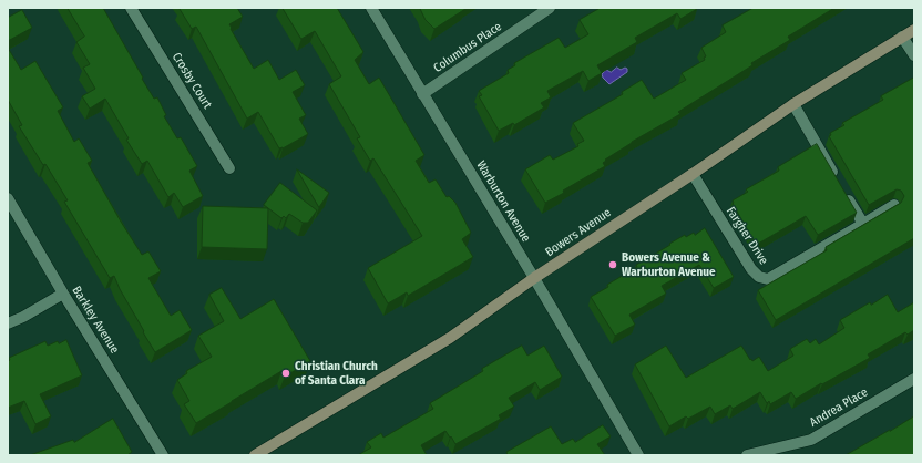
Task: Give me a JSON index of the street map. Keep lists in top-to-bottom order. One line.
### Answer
{"streets":{"main road":["Bowers Avenue"],"street":["Columbus Place","Crosby Court","Warburton Avenue","Fargher Drive","Barkley Avenue","Andrea Place"]},"crossings":[["Columbus Place","Warburton Avenue"],["Warburton Avenue","Bowers Avenue"],["Bowers Avenue","Fargher Drive"]],"places":["Bowers Avenue & Warburton Avenue","Christian Church of Santa Clara"]}
